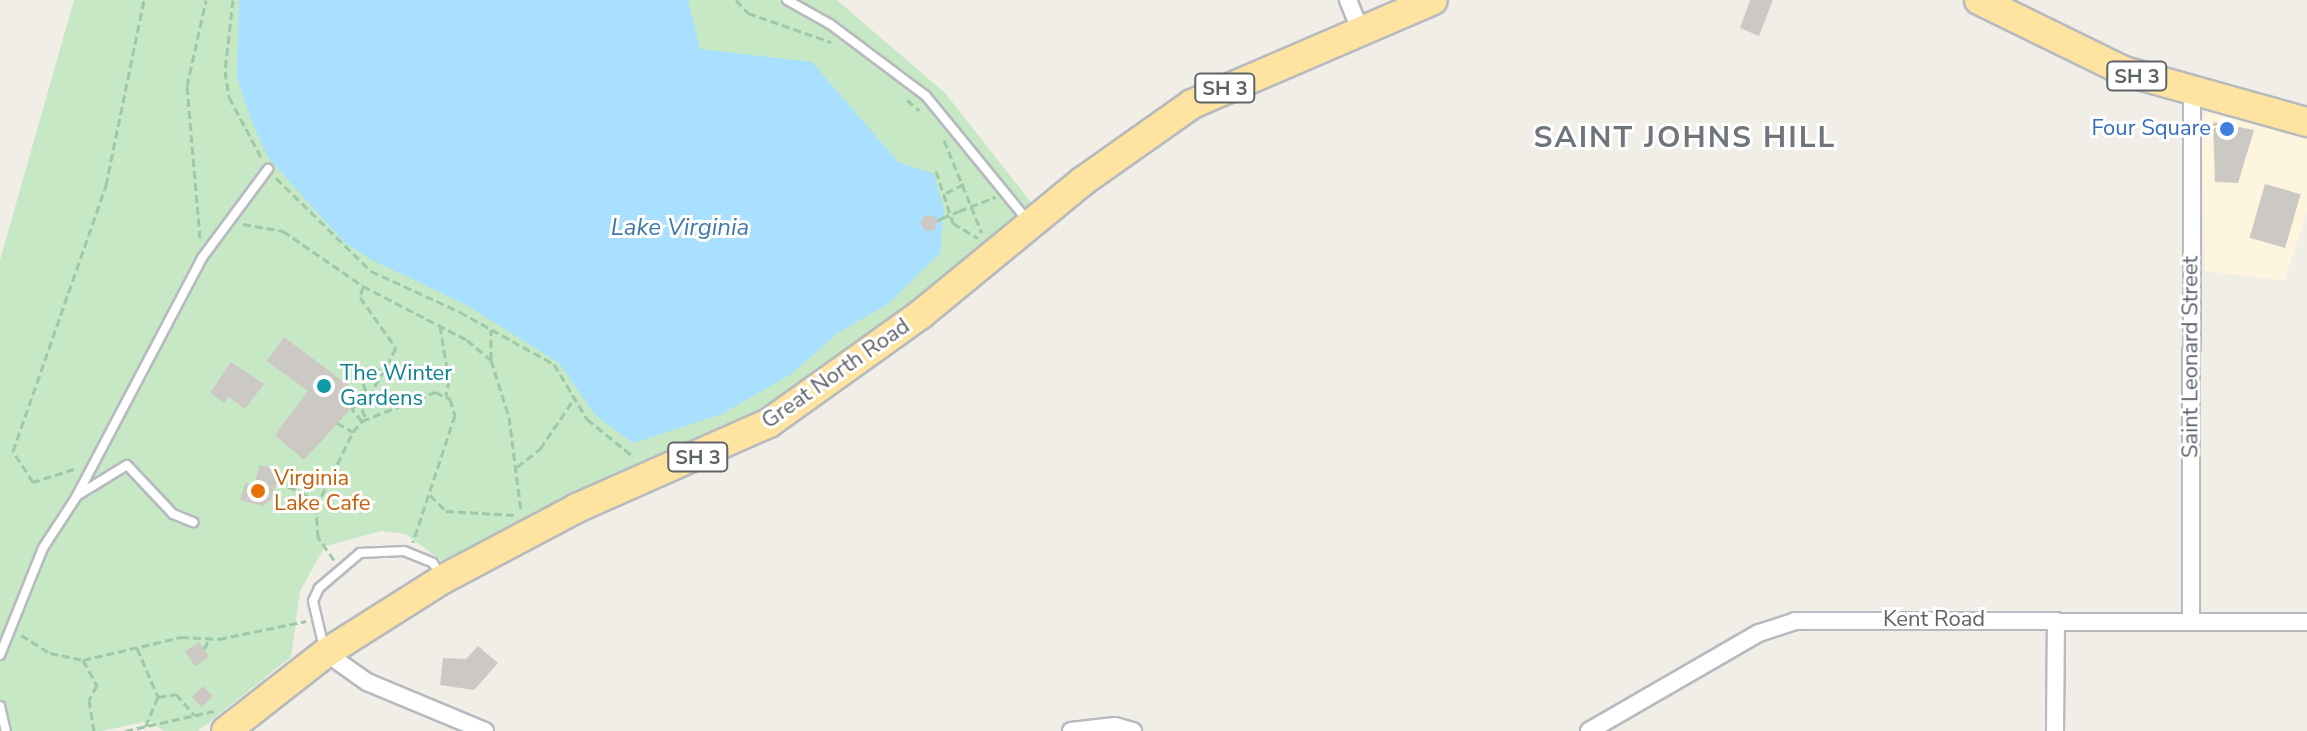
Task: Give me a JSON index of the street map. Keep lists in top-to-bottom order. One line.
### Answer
{"streets":{"highway":["SH 3","Great North Road"],"street":["Saint Leonard Street","Kent Road"]},"crossings":[["SH 3","Saint Leonard Street"],["Saint Leonard Street","Kent Road"]],"districts":["SAINT JOHNS HILL"],"water":["Lake Virginia"],"places":["Four Square","The Winter Gardens","Virginia Lake Cafe"]}
